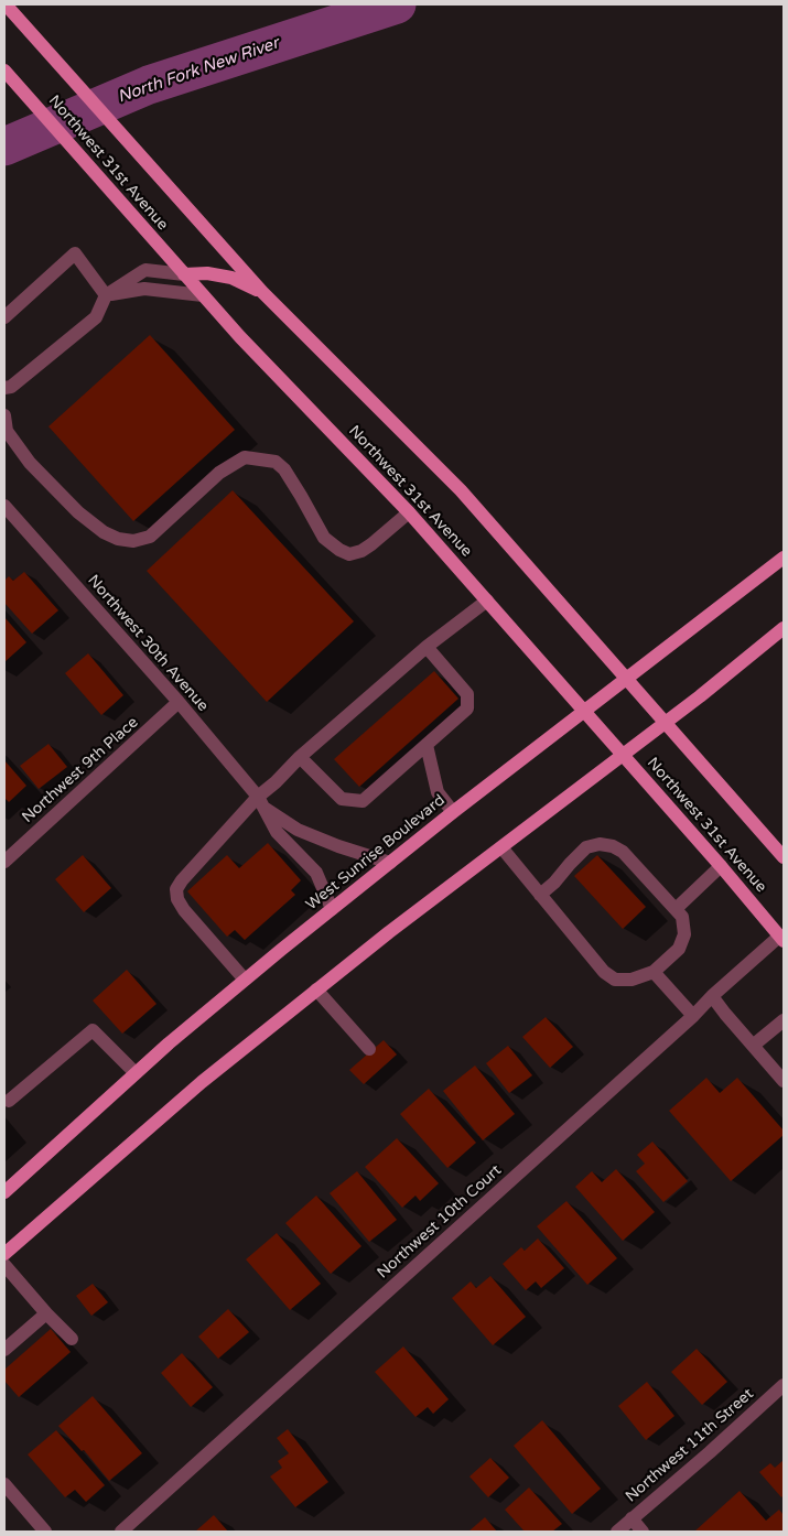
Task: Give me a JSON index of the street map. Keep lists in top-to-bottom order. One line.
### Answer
{"streets":{"main road":["Northwest 31st Avenue","West Sunrise Boulevard"],"street":["Northwest 30th Avenue","Northwest 9th Place","Northwest 10th Court","Northwest 11th Street"]},"crossings":[["Northwest 31st Avenue","West Sunrise Boulevard"],["Northwest 31st Avenue","Northwest 10th Court"],["Northwest 30th Avenue","Northwest 9th Place"],["Northwest 30th Avenue","West Sunrise Boulevard"]],"water":["North Fork New River"]}
